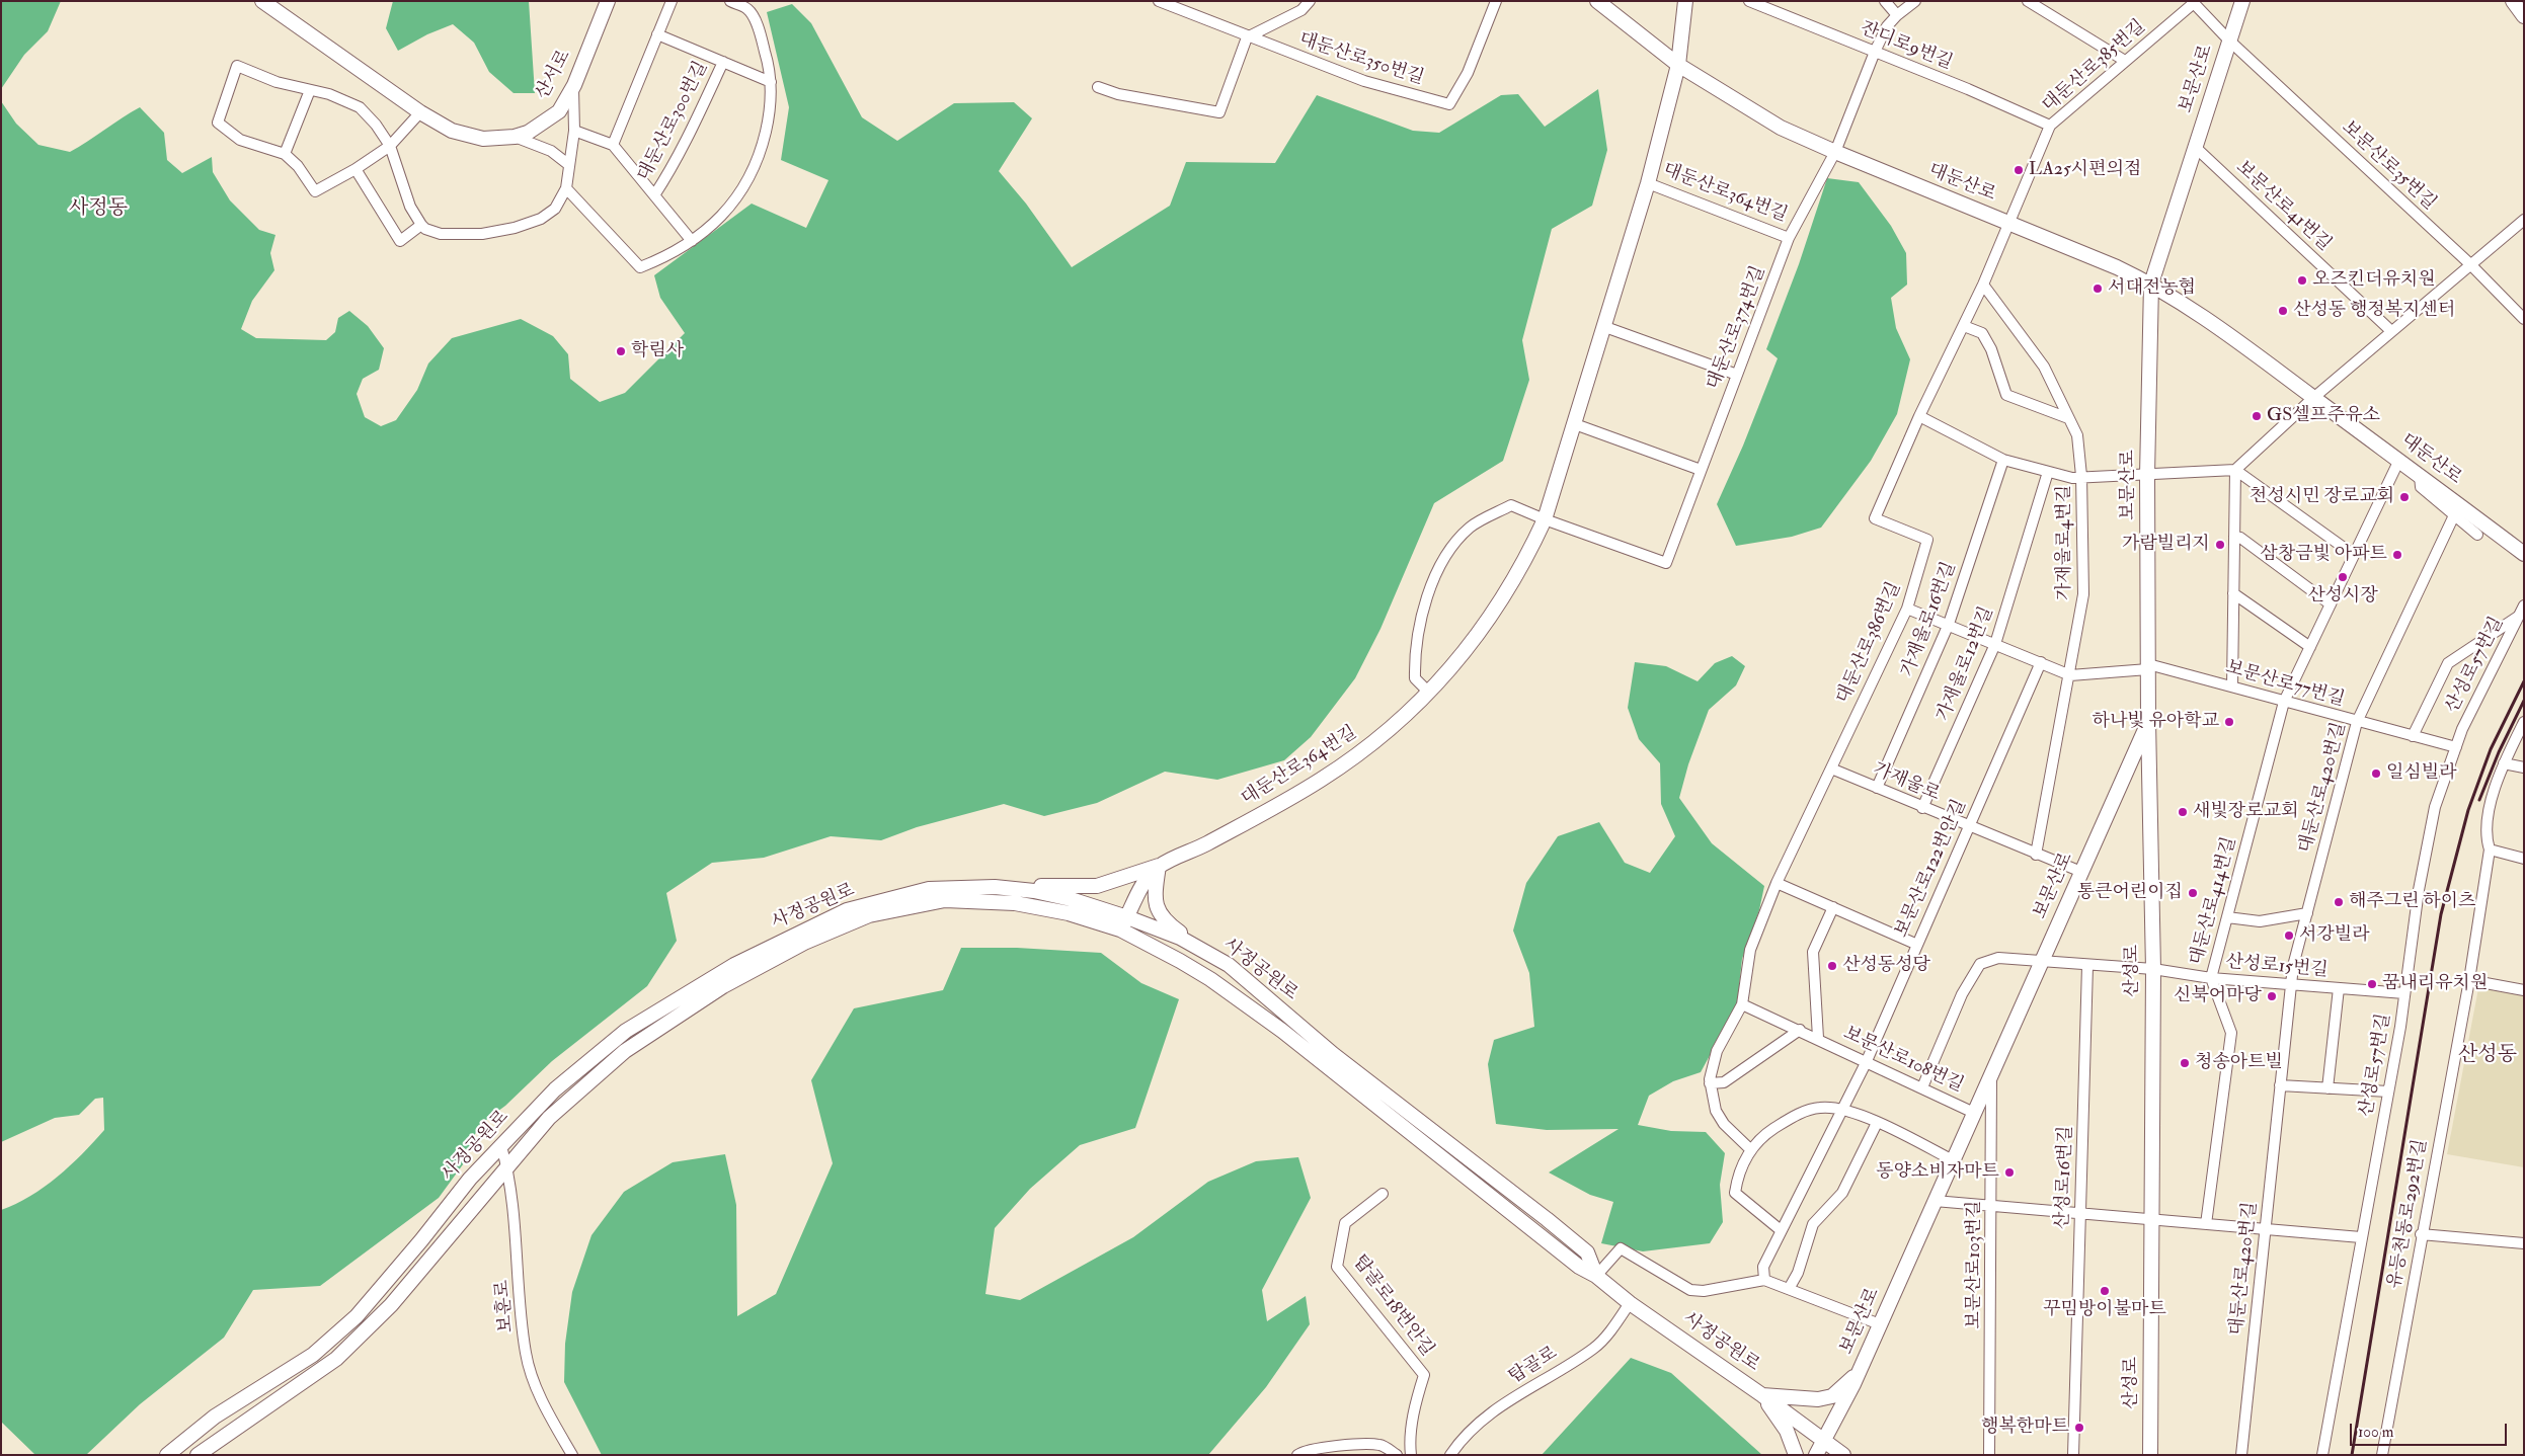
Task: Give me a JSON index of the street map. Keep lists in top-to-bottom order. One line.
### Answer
{"streets":{"main road":["산서로","보문산로","대둔산로","대둔산로364번길","사정공원로","산성로"],"street":["잔디로9번길","대둔산로350번길","대둔산로385번길","대둔산로300번길","보문산로35번길","보문산로41번길","대둔산로374번길","가재울로4번길","가재울로16번길","대둔산로386번길","가재울로12번길","산성로57번길","보문산로77번길","가재울로","대둔산로420번길","보문산로122번안길","대둔산로414번길","산성로15번길","보문산로108번길","산성로16번길","유등천동로292번길","보문산로103번길","보훈로","탑골로18번안길","탑골로"]},"crossings":[["잔디로9번길","대둔산로385번길"],["잔디로9번길","대둔산로374번길"],["대둔산로385번길","보문산로35번길"],["대둔산로385번길","대둔산로"],["대둔산로385번길","대둔산로386번길"],["보문산로","보문산로35번길"],["보문산로","대둔산로"],["보문산로","보문산로41번길"],["보문산로","보문산로77번길"],["보문산로","가재울로"],["보문산로","사정공원로"],["보문산로","산성로"],["보문산로","보문산로108번길"],["보문산로","보문산로103번길"],["대둔산로","대둔산로364번길"],["대둔산로","대둔산로374번길"],["대둔산로","대둔산로386번길"],["대둔산로","대둔산로414번길"],["대둔산로364번길","대둔산로374번길"],["대둔산로364번길","사정공원로"],["가재울로4번길","대둔산로386번길"],["가재울로4번길","보문산로77번길"],["가재울로4번길","가재울로"],["가재울로16번길","가재울로"],["대둔산로386번길","가재울로"],["대둔산로386번길","보문산로108번길"],["가재울로12번길","가재울로"],["산성로57번길","보문산로77번길"],["산성로57번길","산성로15번길"],["보문산로77번길","대둔산로420번길"],["보문산로77번길","대둔산로414번길"],["가재울로","보문산로122번안길"],["대둔산로420번길","산성로15번길"],["보문산로122번안길","보문산로108번길"],["대둔산로414번길","산성로15번길"],["사정공원로","보훈로"],["사정공원로","탑골로"],["산성로15번길","산성로"]],"districts":["사정동","산성동"],"places":["LA25시편의점","오즈킨더유치원","서대전농협","산성동 행정복지센터","학림사","GS셀프주유소","천성시민 장로교회","가람빌리지","삼창금빛 아파트","산성시장","하나빛 유아학교","일심빌라","새빛장로교회","통큰어린이집","해주그린 하이츠","서강빌라","산성동성당","꿈내리유치원","신북어마당","청송아트빌","동양소비자마트","꾸밈방이불마트","행복한마트"],"scale_bar":"100 m"}
